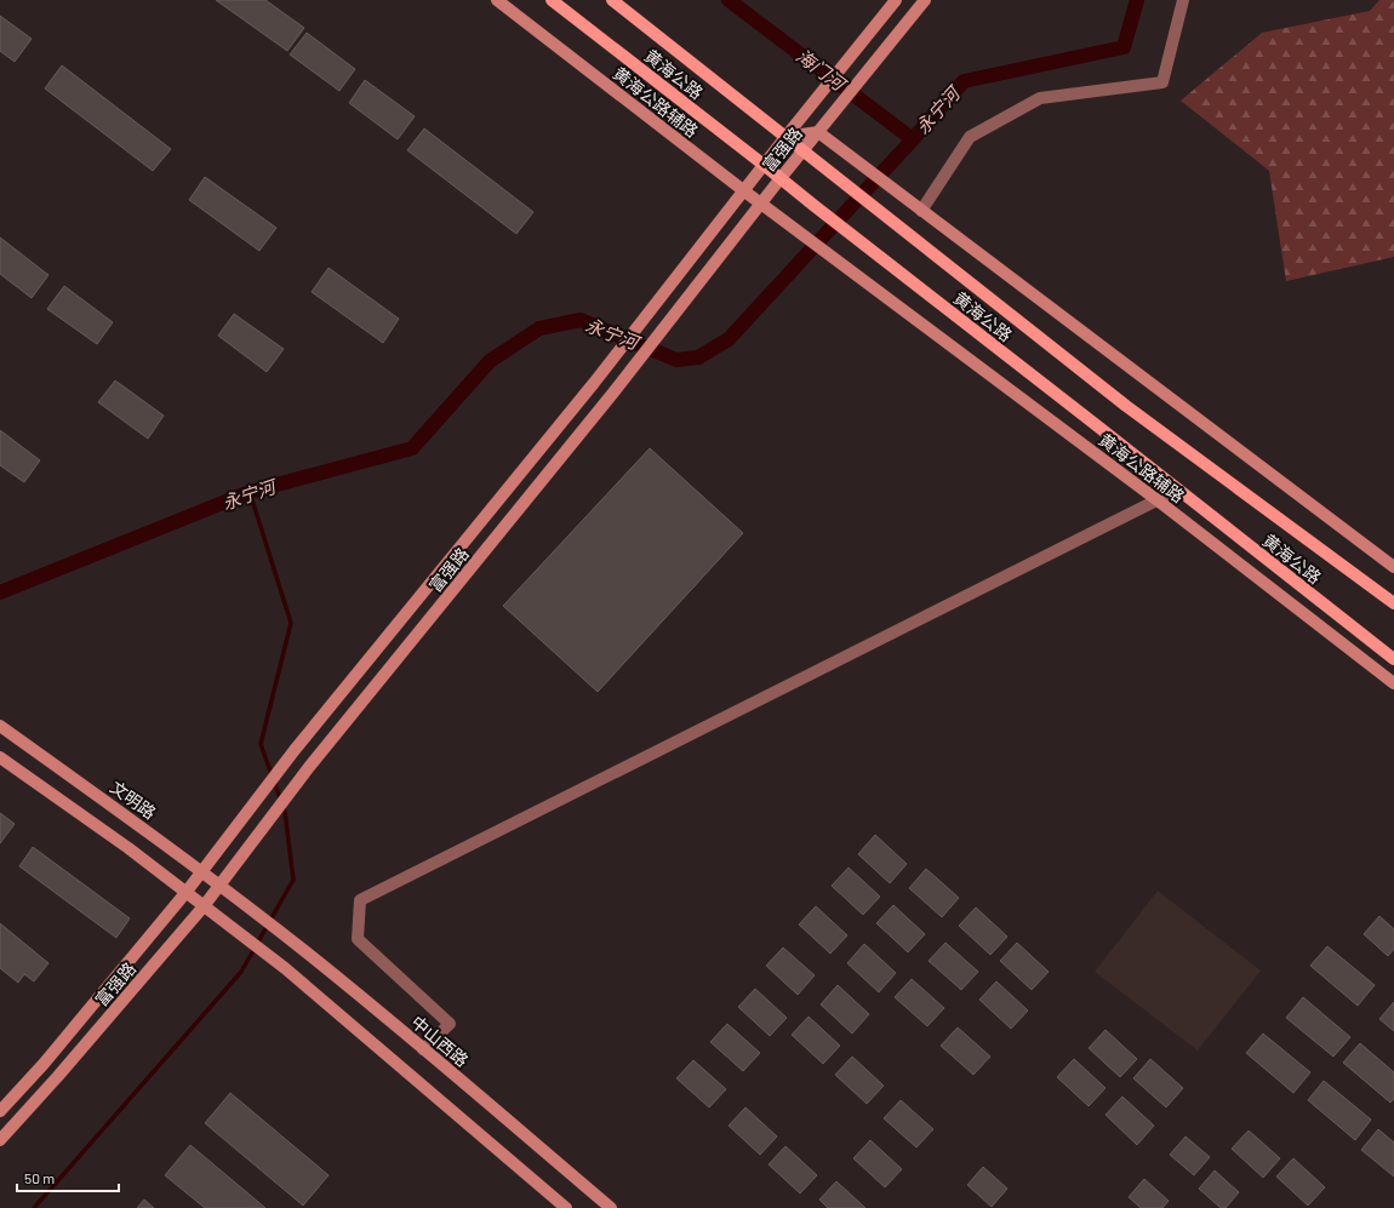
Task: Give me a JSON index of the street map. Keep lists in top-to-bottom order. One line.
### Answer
{"streets":{"main road":["黄海公路","黄海公路辅路","富强路","文明路","中山西路"]},"crossings":[["黄海公路","富强路"],["黄海公路辅路","富强路"],["富强路","文明路"],["文明路","中山西路"]],"water":["海门河","永宁河"],"scale_bar":"50 m"}
